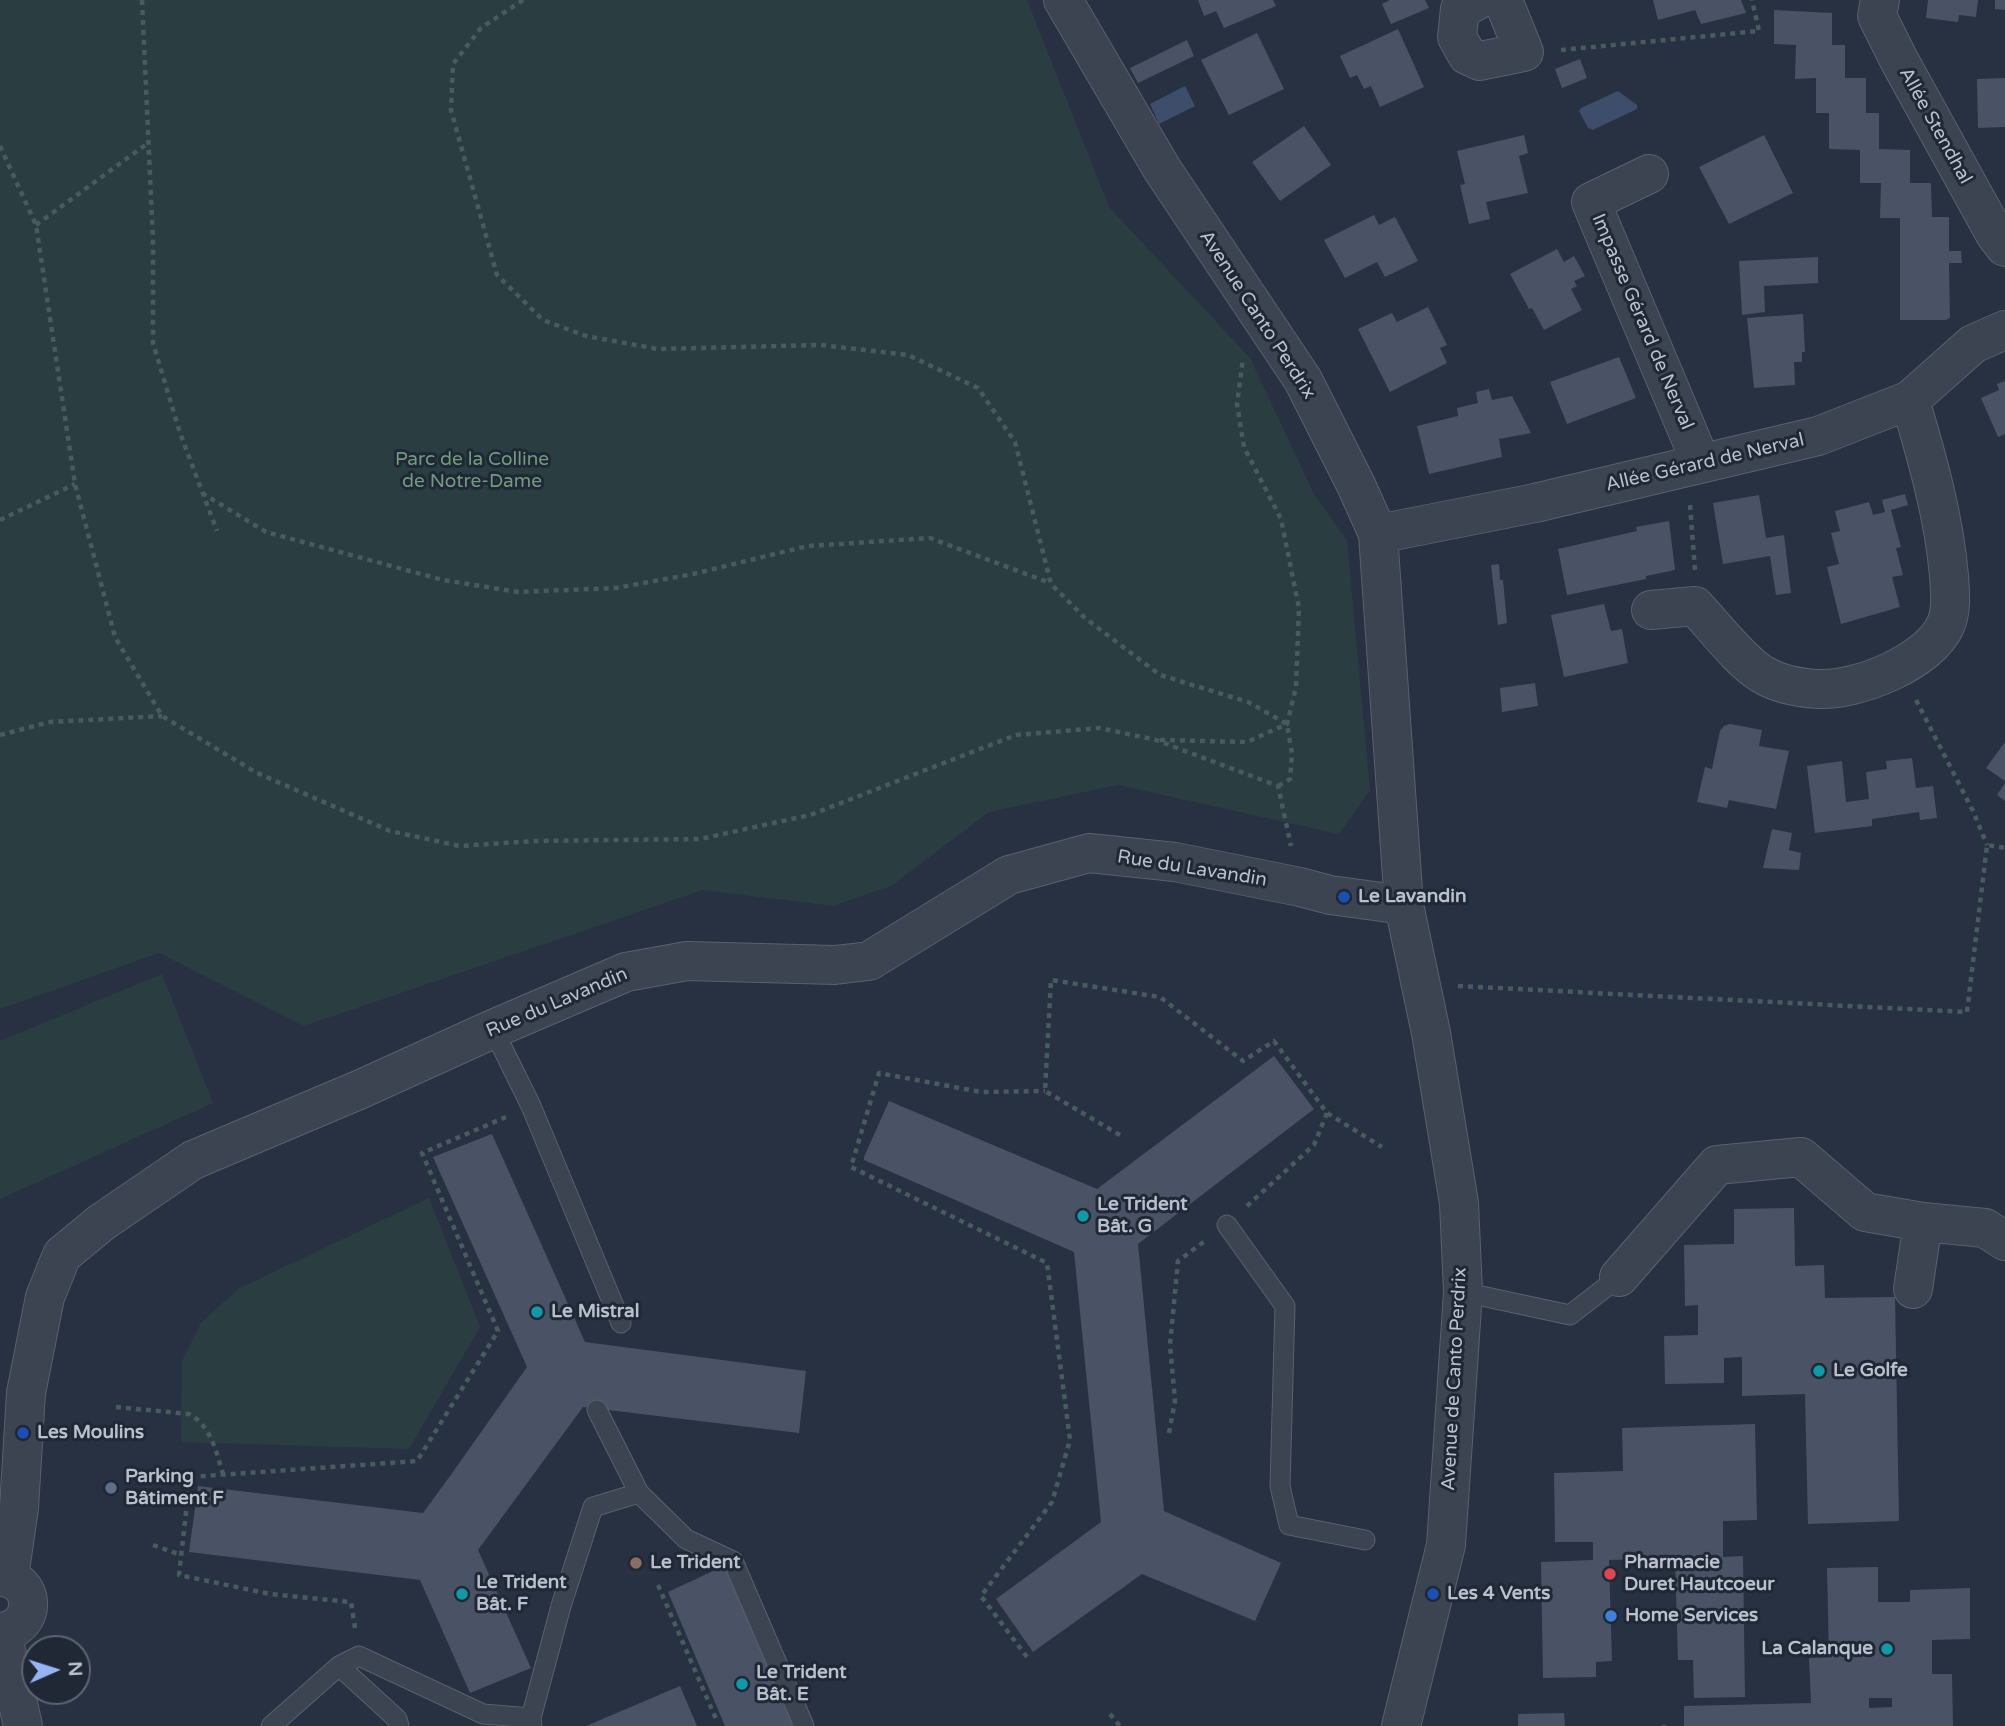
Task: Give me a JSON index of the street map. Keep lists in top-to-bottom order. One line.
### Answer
{"streets":{"street":["Allée Stendhal","Avenue Canto Perdrix","Impasse Gérard de Nerval","Allée Gérard de Nerval","Rue du Lavandin","Avenue de Canto Perdrix"]},"crossings":[["Avenue Canto Perdrix","Allée Gérard de Nerval"],["Avenue Canto Perdrix","Rue du Lavandin"],["Avenue Canto Perdrix","Avenue de Canto Perdrix"],["Impasse Gérard de Nerval","Allée Gérard de Nerval"],["Rue du Lavandin","Avenue de Canto Perdrix"]],"parks":["Parc de la Colline de Notre-Dame"],"places":["Le Lavandin","Le Trident Bât. G","Le Mistral","Le Golfe","Les Moulins","Parking Bâtiment F","Le Trident","Pharmacie Duret Hautcoeur","Le Trident Bât. F","Les 4 Vents","Home Services","La Calanque","Le Trident Bât. E"],"north":"right"}
